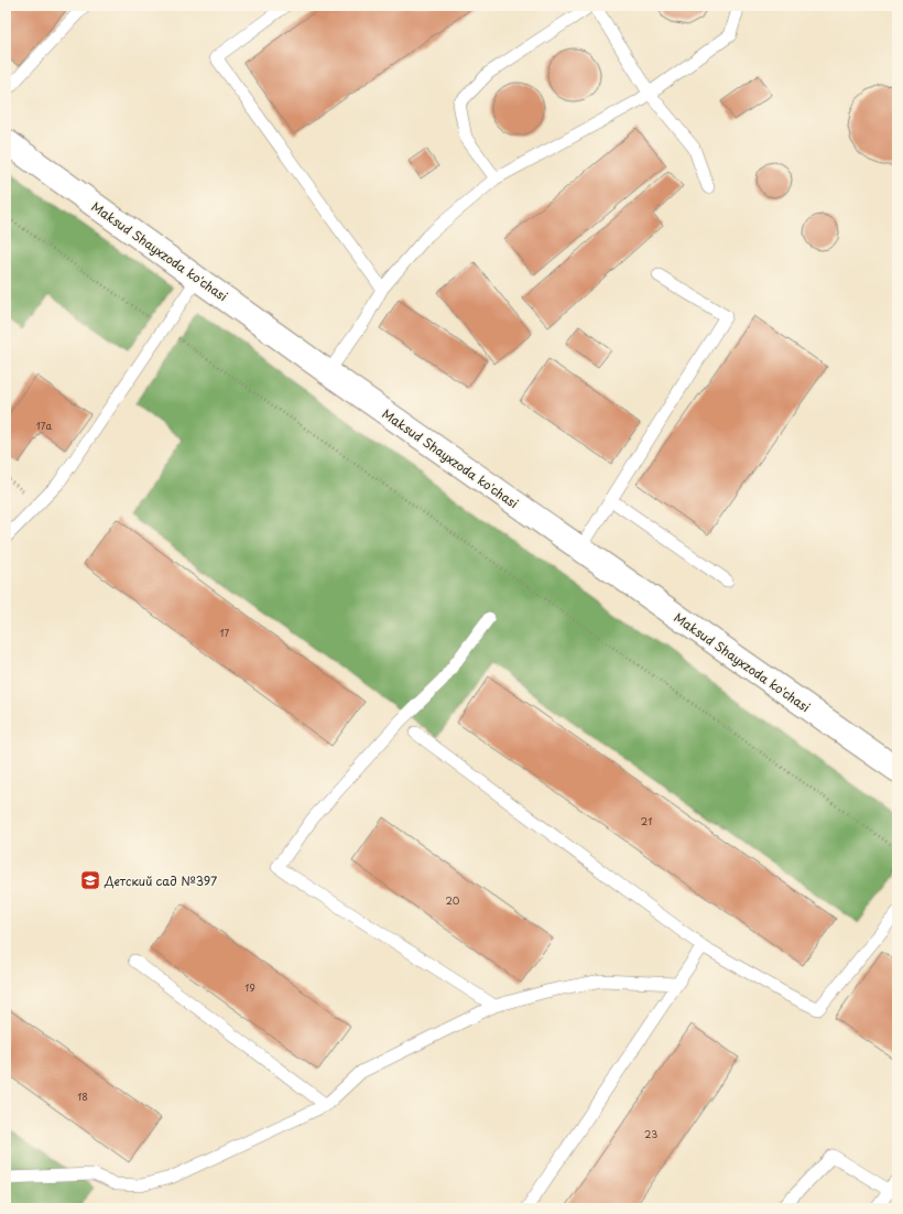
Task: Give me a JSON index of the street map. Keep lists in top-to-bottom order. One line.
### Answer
{"streets":{"street":["Maksud Shayxzoda ko'chasi"]},"places":{"school or university":["Детский сад №397"]},"house_numbers":["17а","17","21","20","19","18","23"]}
